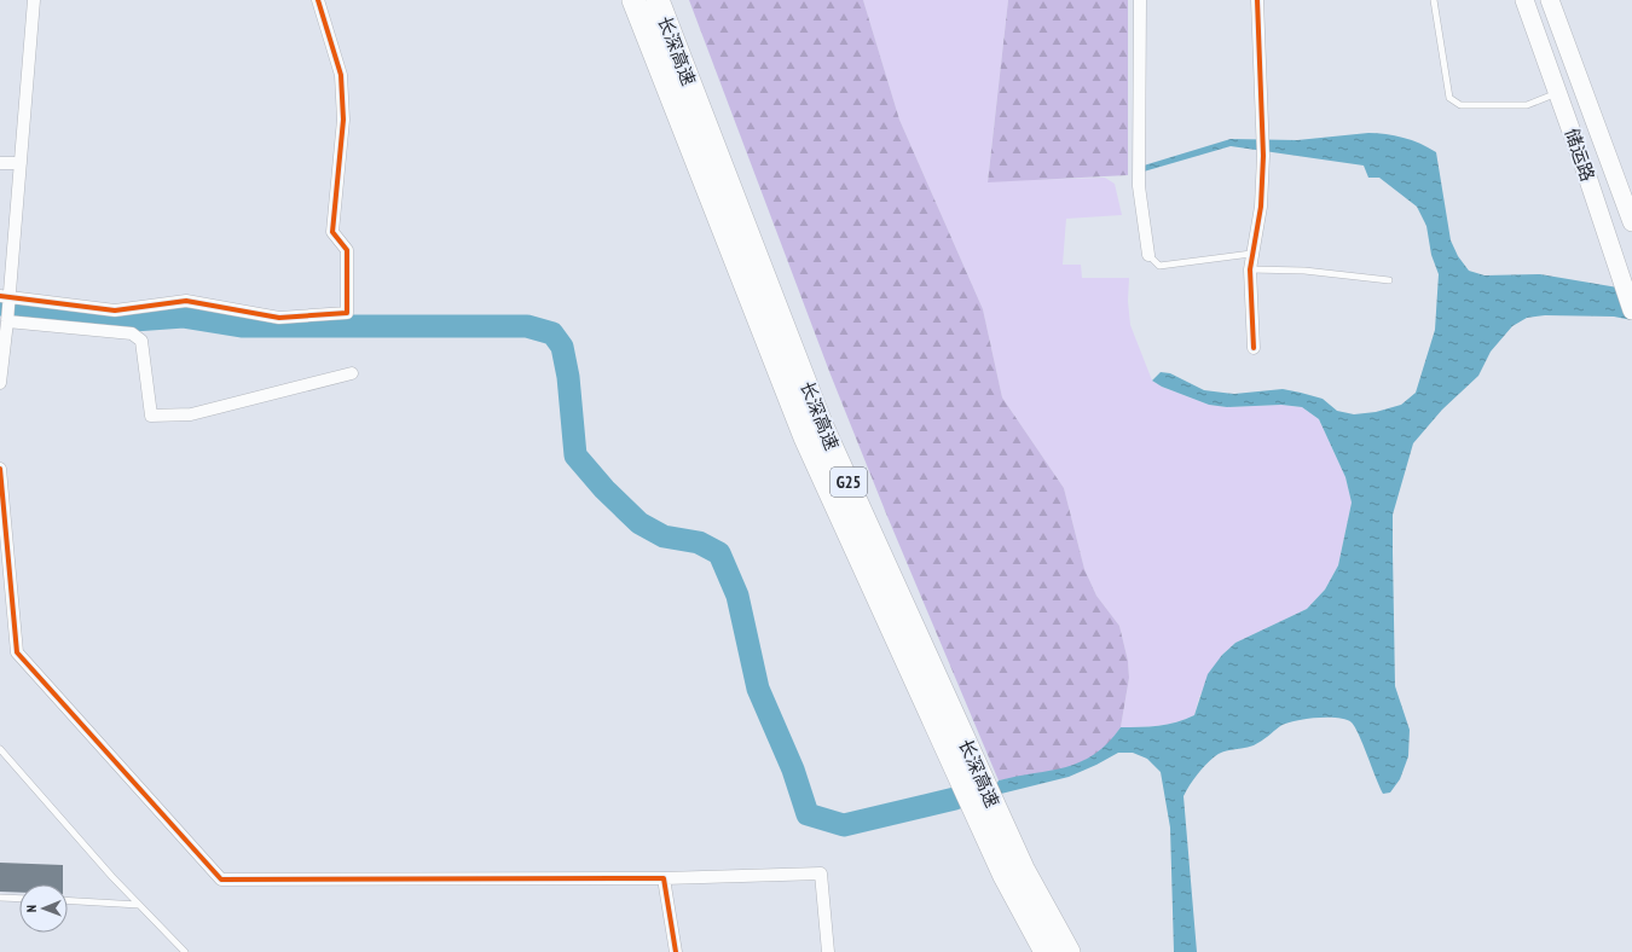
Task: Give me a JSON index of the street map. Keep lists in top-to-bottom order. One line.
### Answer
{"streets":{"highway":["长深高速","G25"],"main road":["储运路"]},"north":"left"}
